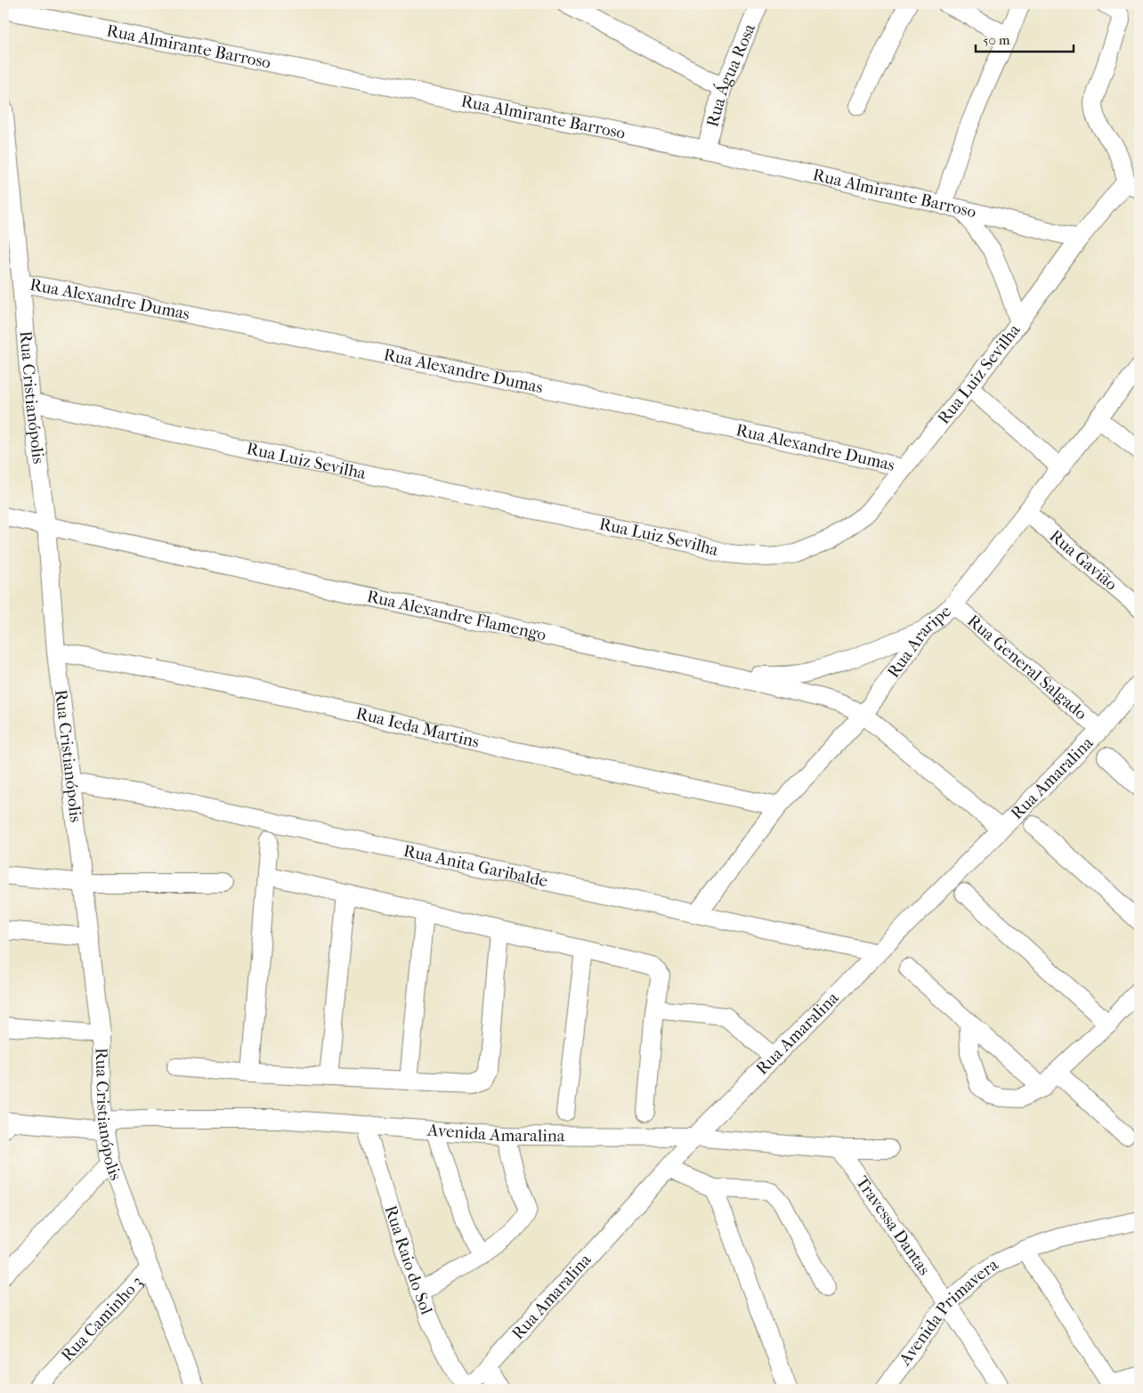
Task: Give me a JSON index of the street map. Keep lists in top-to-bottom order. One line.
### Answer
{"streets":{"street":["Rua Almirante Barroso","Rua Água Rosa","Rua Alexandre Dumas","Rua Luiz Sevilha","Rua Cristianópolis","Rua Gavião","Rua Alexandre Flamengo","Rua Araripe","Rua General Salgado","Rua Ieda Martins","Rua Amaralina","Rua Anita Garibalde","Avenida Amaralina","Travessa Dantas","Rua Raio do Sol","Avenida Primavera","Rua Caminho 3"]},"crossings":[["Rua Almirante Barroso","Rua Água Rosa"],["Rua Almirante Barroso","Rua Luiz Sevilha"],["Rua Alexandre Dumas","Rua Luiz Sevilha"],["Rua Alexandre Dumas","Rua Cristianópolis"],["Rua Luiz Sevilha","Rua Cristianópolis"],["Rua Cristianópolis","Rua Alexandre Flamengo"],["Rua Cristianópolis","Rua Ieda Martins"],["Rua Cristianópolis","Rua Anita Garibalde"],["Rua Cristianópolis","Avenida Amaralina"],["Rua Cristianópolis","Rua Caminho 3"],["Rua Gavião","Rua Araripe"],["Rua Alexandre Flamengo","Rua Araripe"],["Rua Alexandre Flamengo","Rua Amaralina"],["Rua Araripe","Rua General Salgado"],["Rua Araripe","Rua Ieda Martins"],["Rua Araripe","Rua Anita Garibalde"],["Rua General Salgado","Rua Amaralina"],["Rua Amaralina","Rua Anita Garibalde"],["Rua Amaralina","Avenida Amaralina"],["Rua Amaralina","Rua Raio do Sol"],["Avenida Amaralina","Travessa Dantas"],["Avenida Amaralina","Rua Raio do Sol"],["Travessa Dantas","Avenida Primavera"]],"scale_bar":"50 m"}
